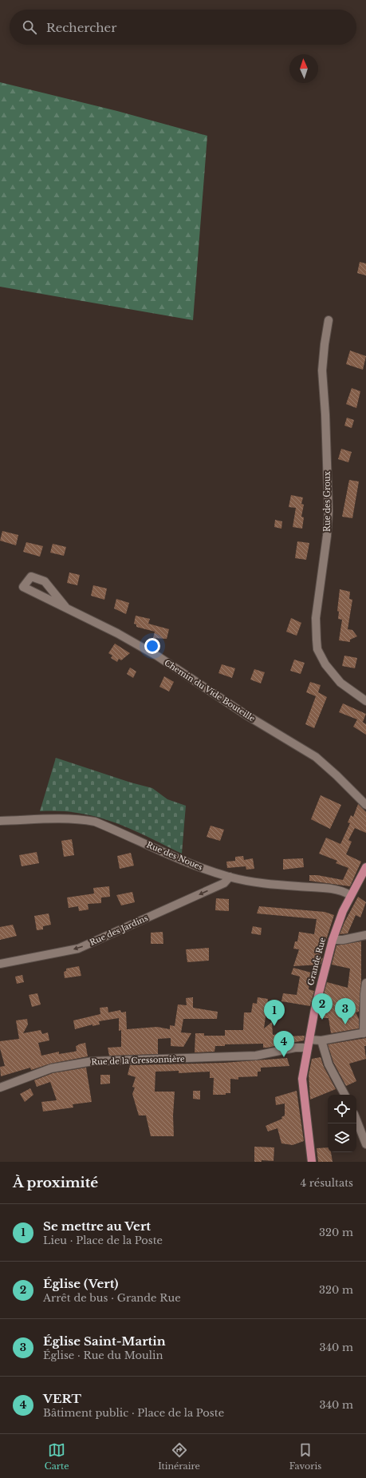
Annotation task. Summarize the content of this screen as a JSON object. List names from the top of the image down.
{
  "streets": {
    "main road": ["Grande Rue"],
    "street": [
      "Rue des Groux",
      "Chemin du Vide Bouteille",
      "Rue des Noues",
      "Rue des Jardins",
      "Rue de la Cressonnière"
    ]
  },
  "crossings": [
    ["Rue des Noues", "Rue des Jardins"],
    ["Rue des Noues", "Grande Rue"],
    ["Grande Rue", "Rue de la Cressonnière"]
  ],
  "one_way": ["Rue des Jardins"],
  "north": "top",
  "page": {
    "search": "Rechercher",
    "pins": [
      "2",
      "3",
      "1",
      "4"
    ],
    "heading": ["À proximité", "4 résultats"],
    "list": [
      {
        "mark": "1",
        "name": "Se mettre au Vert",
        "note": "Lieu · Place de la Poste",
        "value": "320 m"
      },
      {
        "mark": "2",
        "name": "Église (Vert)",
        "note": "Arrêt de bus · Grande Rue",
        "value": "320 m"
      },
      {
        "mark": "3",
        "name": "Église Saint-Martin",
        "note": "Église · Rue du Moulin",
        "value": "340 m"
      },
      {
        "mark": "4",
        "name": "VERT",
        "note": "Bâtiment public · Place de la Poste",
        "value": "340 m"
      }
    ],
    "nav": ["Carte", "Itinéraire", "Favoris"]
  }
}
